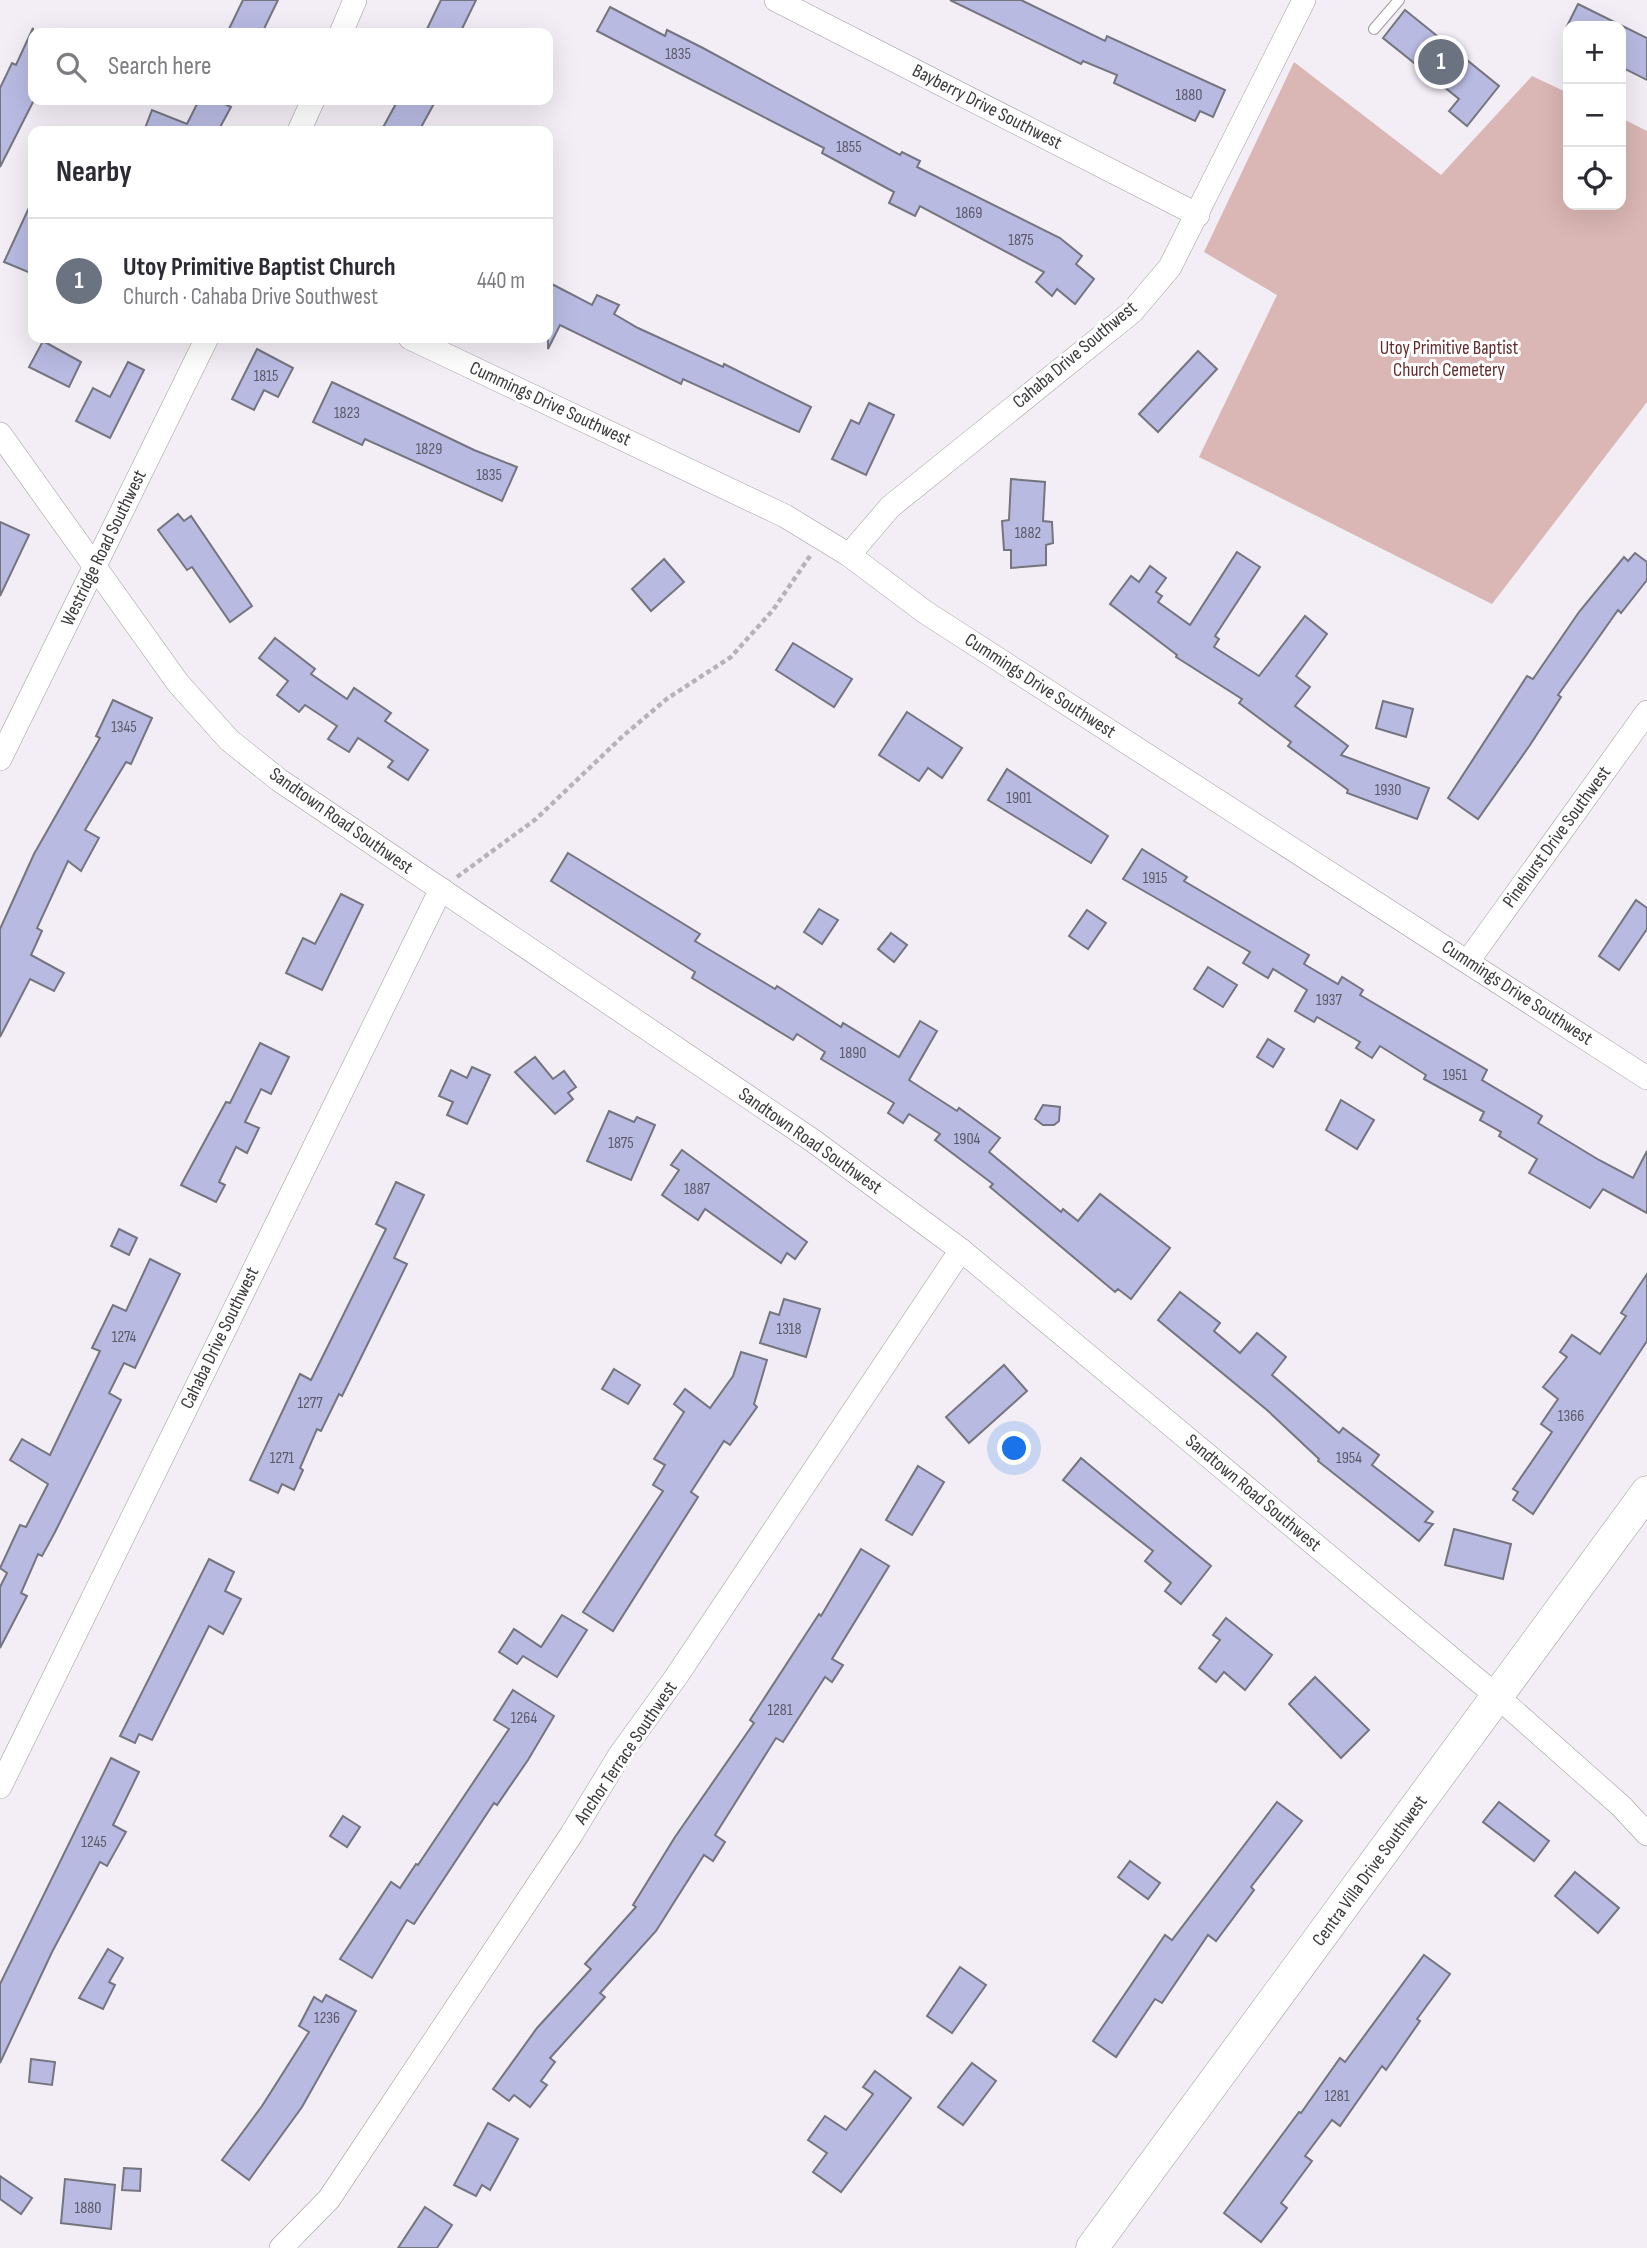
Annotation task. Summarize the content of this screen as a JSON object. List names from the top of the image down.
{
  "streets": {
    "street": [
      "Bayberry Drive Southwest",
      "Cahaba Drive Southwest",
      "Cummings Drive Southwest",
      "Westridge Road Southwest",
      "Sandtown Road Southwest",
      "Pinehurst Drive Southwest",
      "Anchor Terrace Southwest",
      "Centra Villa Drive Southwest"
    ]
  },
  "crossings": [
    ["Bayberry Drive Southwest", "Cahaba Drive Southwest"],
    ["Cahaba Drive Southwest", "Cummings Drive Southwest"],
    ["Cahaba Drive Southwest", "Sandtown Road Southwest"],
    ["Cummings Drive Southwest", "Pinehurst Drive Southwest"],
    ["Westridge Road Southwest", "Sandtown Road Southwest"],
    ["Sandtown Road Southwest", "Anchor Terrace Southwest"],
    ["Sandtown Road Southwest", "Centra Villa Drive Southwest"]
  ],
  "parks": ["Utoy Primitive Baptist Church Cemetery"],
  "house_numbers": [
    "1835",
    "1880",
    "1855",
    "1869",
    "1875",
    "1815",
    "1823",
    "1829",
    "1835",
    "1882",
    "1345",
    "1930",
    "1901",
    "1915",
    "1937",
    "1890",
    "1951",
    "1904",
    "1875",
    "1887",
    "1318",
    "1274",
    "1277",
    "1366",
    "1271",
    "1954",
    "1281",
    "1264",
    "1245",
    "1236",
    "1281",
    "1880"
  ],
  "page": {
    "map_buttons": ["+", "−"],
    "search": "Search here",
    "pins": "1",
    "heading": "Nearby",
    "list": [
      {
        "mark": "1",
        "name": "Utoy Primitive Baptist Church",
        "note": "Church · Cahaba Drive Southwest",
        "value": "440 m"
      }
    ]
  }
}
